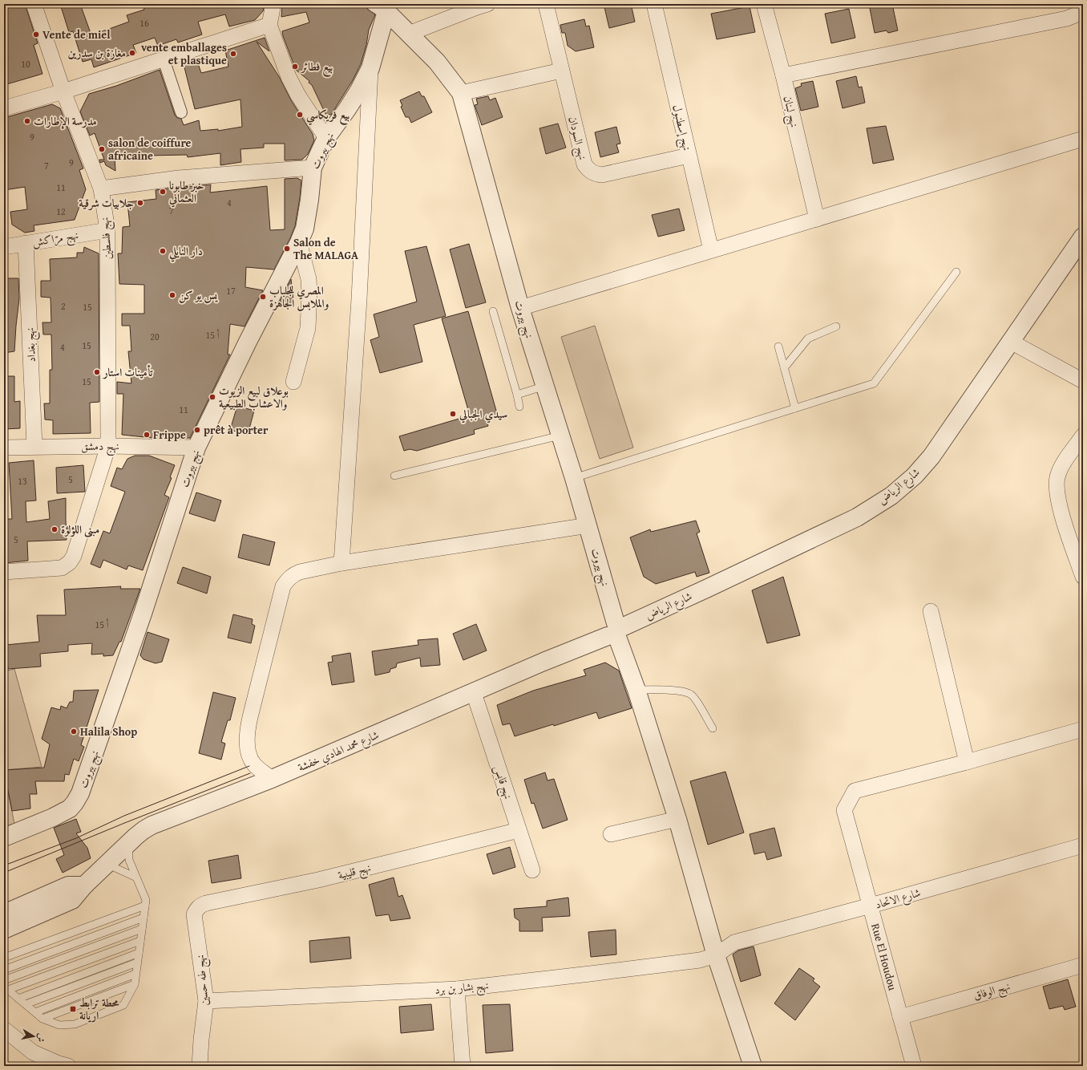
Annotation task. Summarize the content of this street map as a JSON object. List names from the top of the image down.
{
  "streets": {
    "street": [
      "نهج لبنان",
      "نهج إسطنبول",
      "نهج السودان",
      "نهج بيروت",
      "نهج مرّاكش",
      "نهج فلسطين",
      "نهج بغداد",
      "نهج دمشق",
      "شارع الرياض",
      "شارع محمد الهادي خفشة",
      "نهج قابس",
      "نهج قليبية",
      "شارع الاتحاد",
      "Rue El Houdou",
      "نهج طه حسين",
      "نهج بشار بن برد",
      "نهج الوفاق"
    ]
  },
  "crossings": [
    ["نهج إسطنبول", "نهج السودان"],
    ["نهج بيروت", "نهج دمشق"],
    ["نهج بيروت", "شارع الرياض"],
    ["نهج بيروت", "شارع محمد الهادي خفشة"],
    ["نهج بيروت", "شارع الاتحاد"],
    ["نهج بيروت", "نهج بشار بن برد"],
    ["نهج مرّاكش", "نهج فلسطين"],
    ["نهج مرّاكش", "نهج بغداد"],
    ["نهج فلسطين", "نهج دمشق"],
    ["نهج بغداد", "نهج دمشق"],
    ["شارع الرياض", "شارع محمد الهادي خفشة"],
    ["شارع محمد الهادي خفشة", "نهج قابس"],
    ["نهج قابس", "نهج قليبية"],
    ["نهج قليبية", "نهج طه حسين"],
    ["شارع الاتحاد", "Rue El Houdou"],
    ["شارع الاتحاد", "نهج بشار بن برد"],
    ["Rue El Houdou", "نهج الوفاق"],
    ["نهج طه حسين", "نهج بشار بن برد"]
  ],
  "places": {
    "other": [
      "Vente de miel",
      "مغازة بن سدرين",
      "vente emballages et plastique",
      "بيع فطائر",
      "بيع فريكاسي",
      "مدرسة الإطارات",
      "salon de coiffure africaine",
      "خبز طابونا العثماني",
      "جلابيات شرقية",
      "Salon de The MALAGA",
      "دار النايلي",
      "يس يو كن",
      "المصري للجلباب والملابس الجاهزة",
      "تأمينات استار",
      "بوعلاق لبيع الزيوت والاعشاب الطبيعية",
      "سيدي الجبالي",
      "prêt à porter",
      "Frippe",
      "مبنى اللؤلؤة",
      "Halila Shop"
    ],
    "transit": ["محطة ترابط اريانة"]
  },
  "house_numbers": [
    "16",
    "10",
    "9",
    "9",
    "7",
    "11",
    "4",
    "7",
    "12",
    "17",
    "2",
    "15",
    "15 أ",
    "20",
    "15",
    "4",
    "15",
    "11",
    "5",
    "13",
    "5",
    "15 أ"
  ],
  "north": "right"
}
